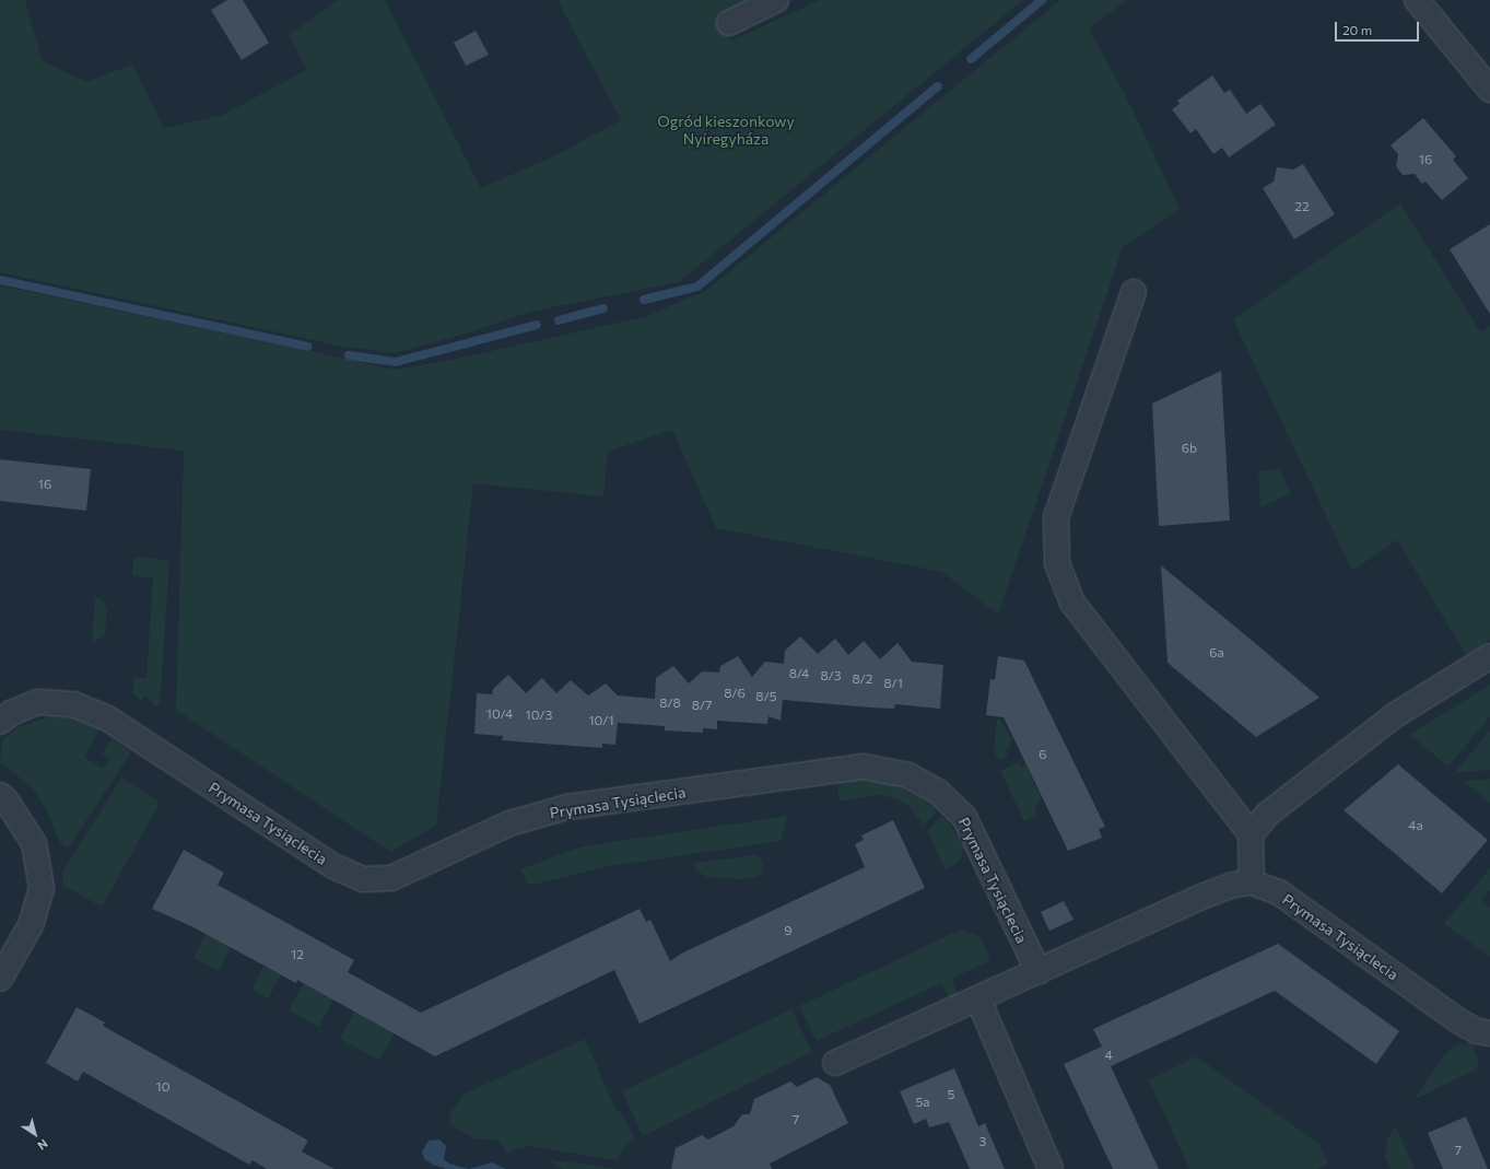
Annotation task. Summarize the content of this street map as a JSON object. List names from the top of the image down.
{
  "streets": {
    "street": ["Prymasa Tysiąclecia"]
  },
  "parks": ["Ogród kieszonkowy Nyíregyháza"],
  "house_numbers": [
    "16",
    "22",
    "6b",
    "16",
    "6a",
    "8/4",
    "8/3",
    "8/2",
    "8/1",
    "8/6",
    "8/5",
    "8/8",
    "8/7",
    "10/4",
    "10/3",
    "10/1",
    "6",
    "4a",
    "9",
    "12",
    "4",
    "10",
    "5",
    "5a",
    "7",
    "3",
    "7"
  ],
  "scale_bar": "20 m",
  "north": "bottom right"
}
